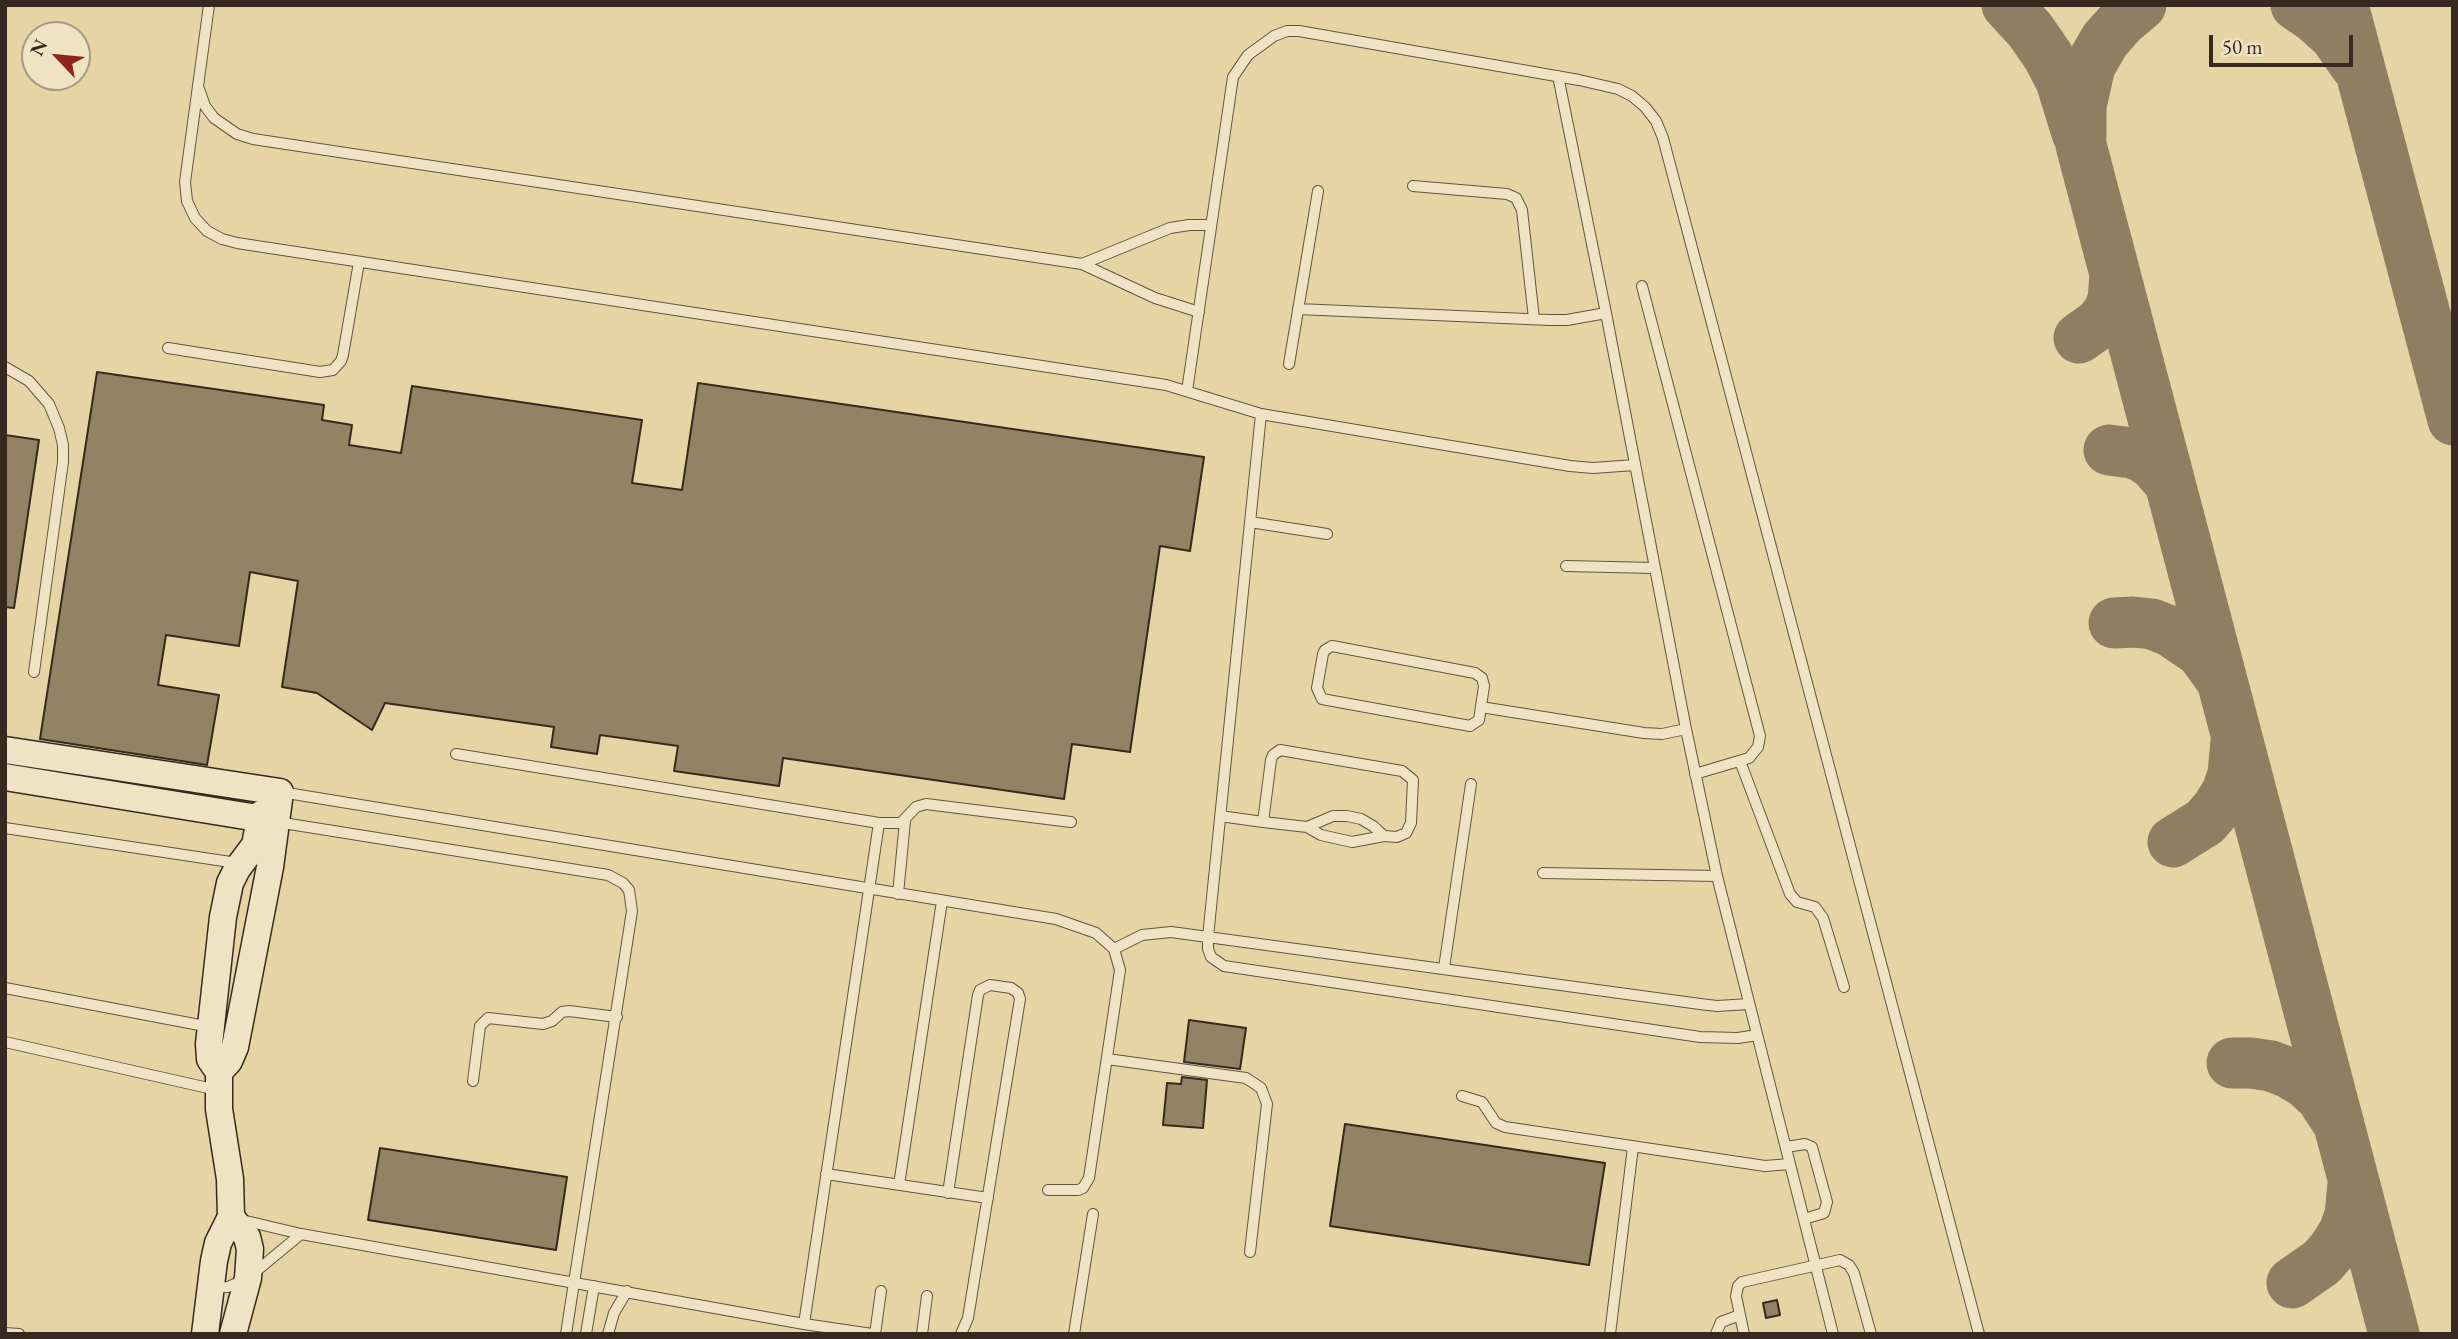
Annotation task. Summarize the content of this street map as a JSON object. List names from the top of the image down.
{
  "scale_bar": "50 m",
  "north": "top left"
}
